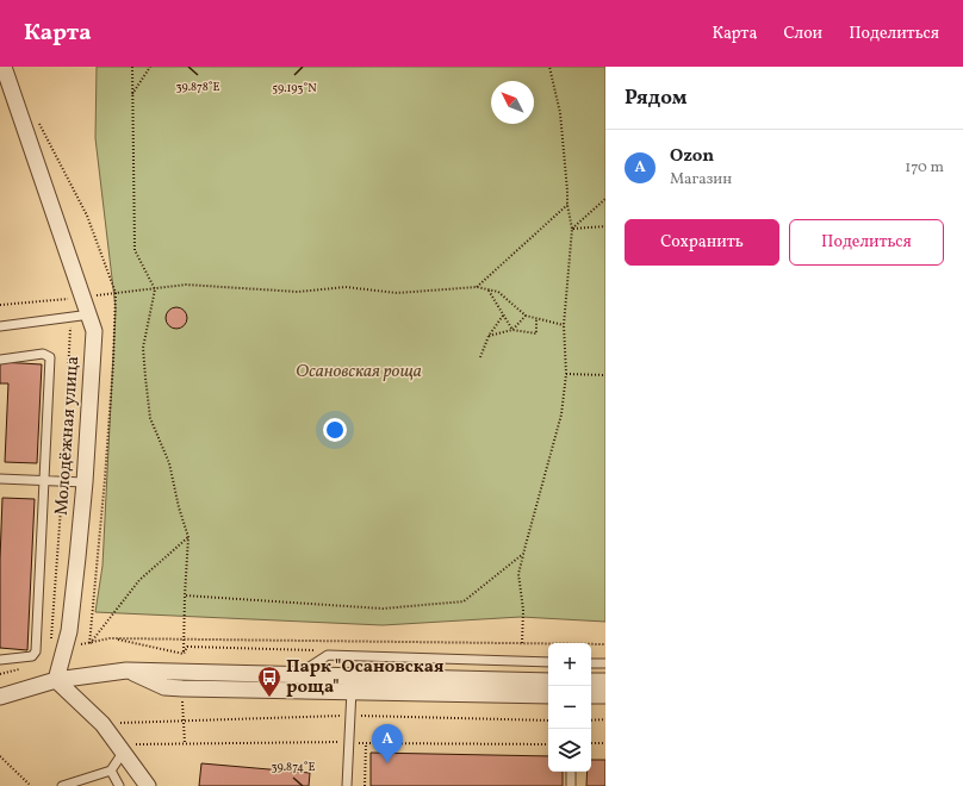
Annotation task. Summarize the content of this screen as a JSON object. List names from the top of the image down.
{
  "streets": {
    "street": ["Молодёжная улица"]
  },
  "parks": ["Осановская роща"],
  "places": {
    "bus stop": ["Парк \"Осановская роща\""]
  },
  "north": "top left",
  "page": {
    "header": "Карта",
    "nav": ["Карта", "Слои", "Поделиться"],
    "heading": "Рядом",
    "list": [
      {
        "mark": "A",
        "name": "Ozon",
        "note": "Магазин",
        "value": "170 m"
      }
    ],
    "buttons": ["Сохранить", "Поделиться"],
    "map_buttons": ["+", "−"],
    "pins": "A"
  },
  "coordinates": ["39.878°E", "59.193°N", "39.874°E"]
}
